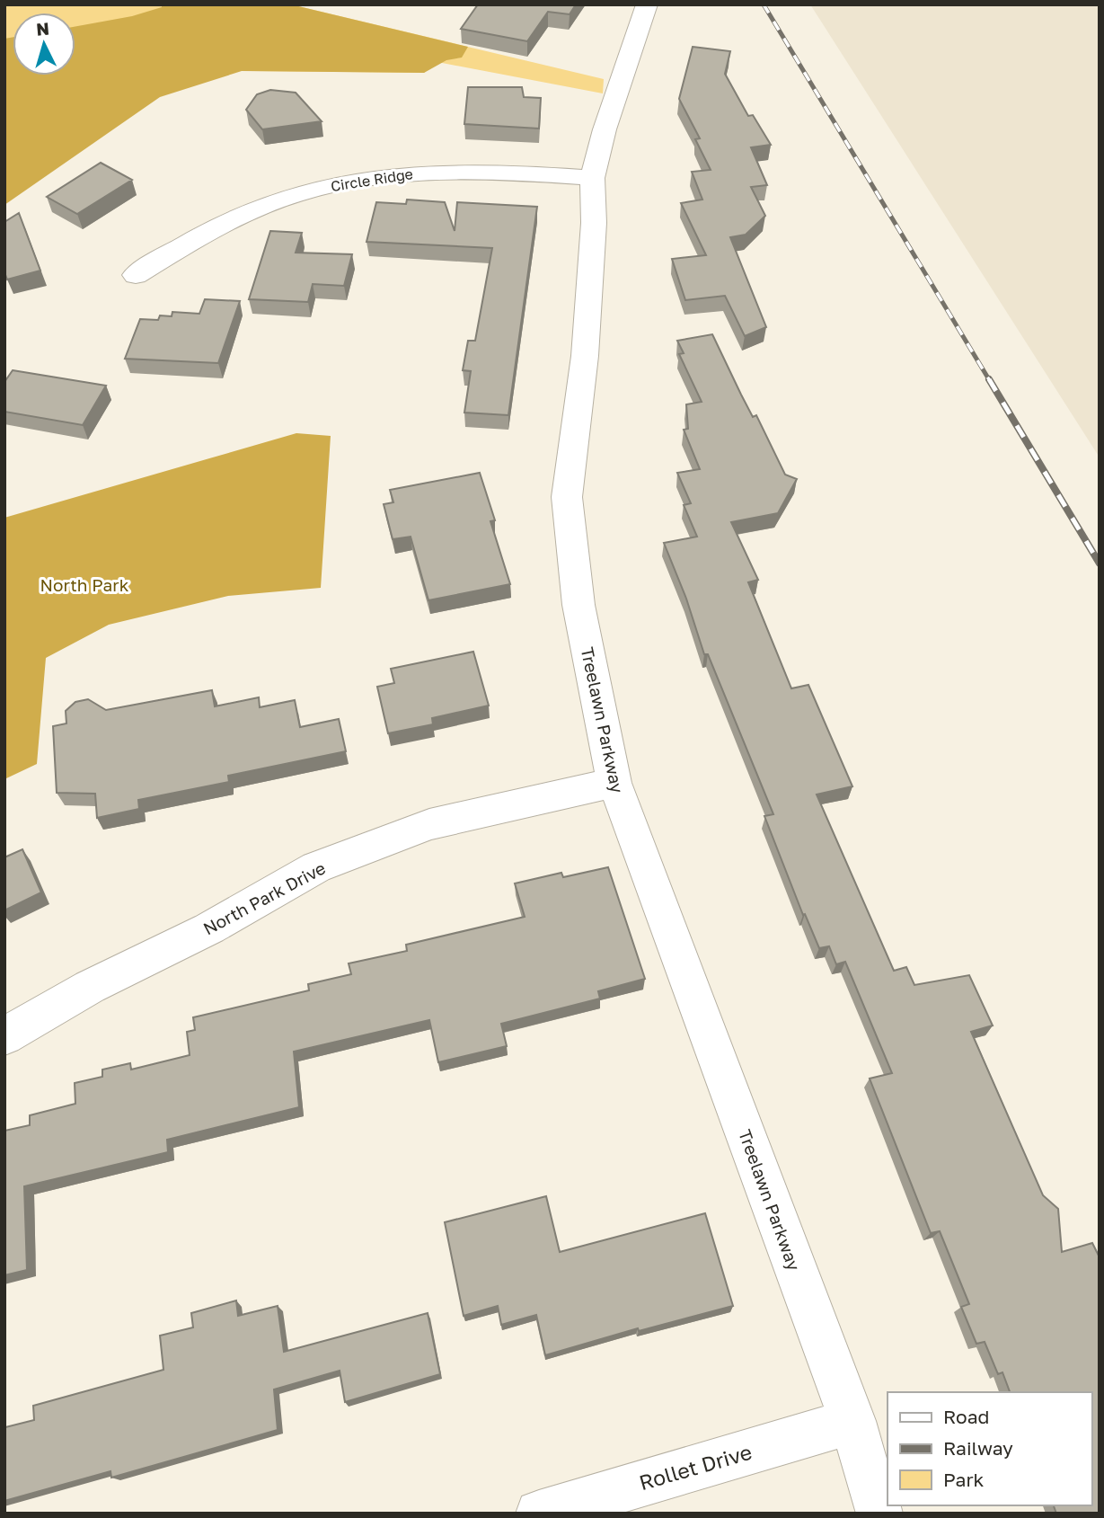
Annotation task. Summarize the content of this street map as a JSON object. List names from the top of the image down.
{
  "streets": {
    "street": [
      "Circle Ridge",
      "Treelawn Parkway",
      "North Park Drive",
      "Rollet Drive"
    ]
  },
  "crossings": [
    ["Circle Ridge", "Treelawn Parkway"],
    ["Treelawn Parkway", "North Park Drive"],
    ["Treelawn Parkway", "Rollet Drive"]
  ],
  "parks": ["North Park"],
  "legend": ["Road", "Railway", "Park"],
  "north": "top"
}
